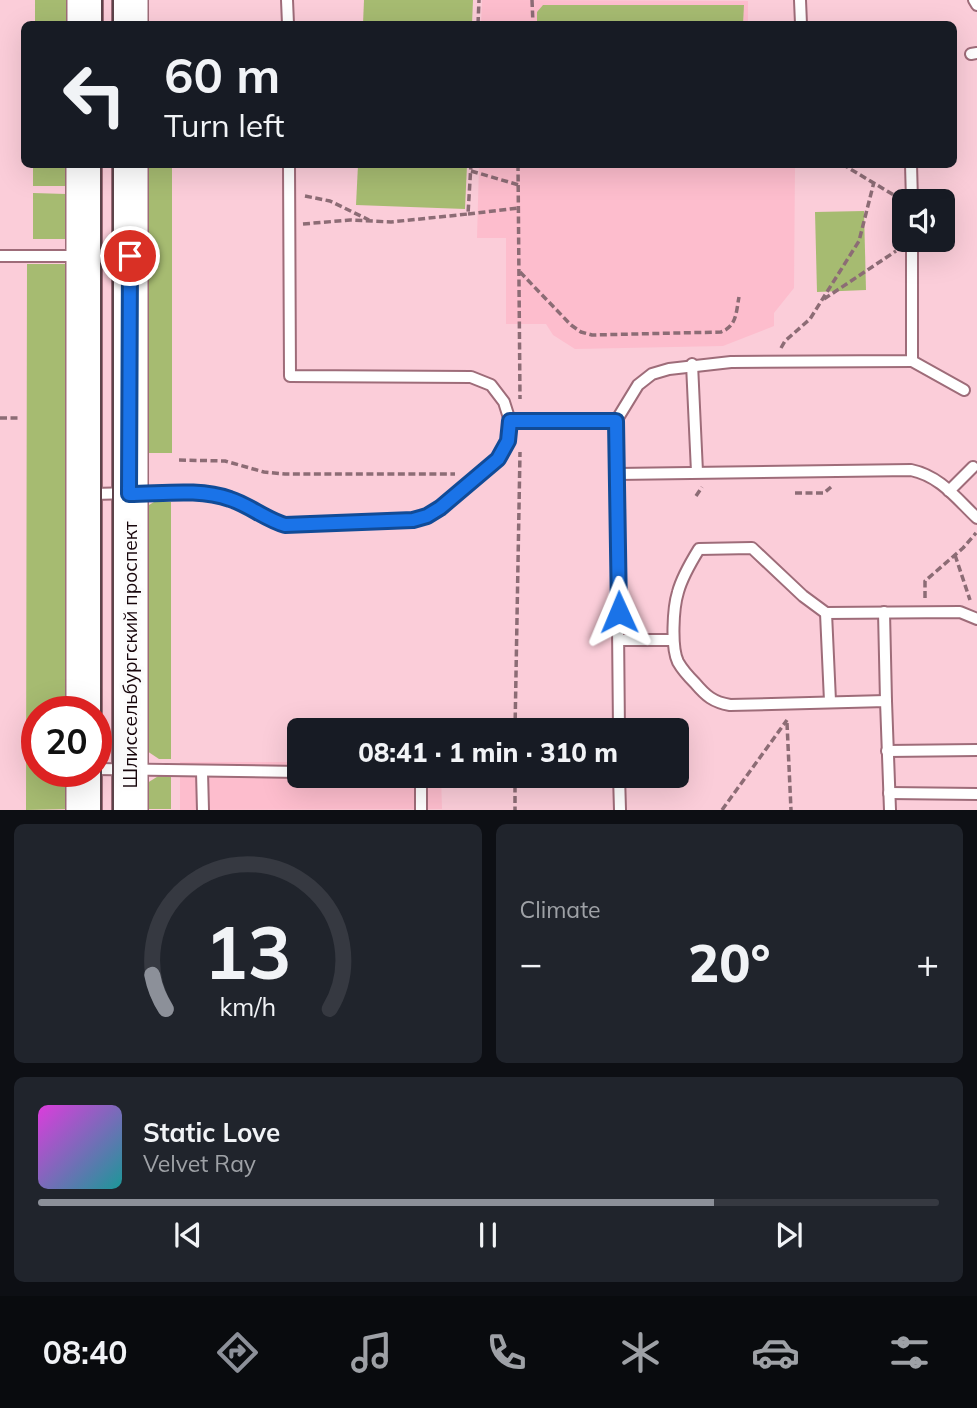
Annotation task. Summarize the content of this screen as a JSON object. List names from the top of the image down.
{
  "streets": {
    "main road": ["Шлиссельбургский проспект"]
  },
  "page": {
    "turn": ["60 m", "Turn left"],
    "limit": "20",
    "trip": "08:41 · 1 min · 310 m",
    "tile": "Climate",
    "heat": ["−", "20°", "+"],
    "song": ["Static Love", "Velvet Ray"],
    "tabs": "08:40",
    "gauge": ["13", "km/h"]
  }
}
